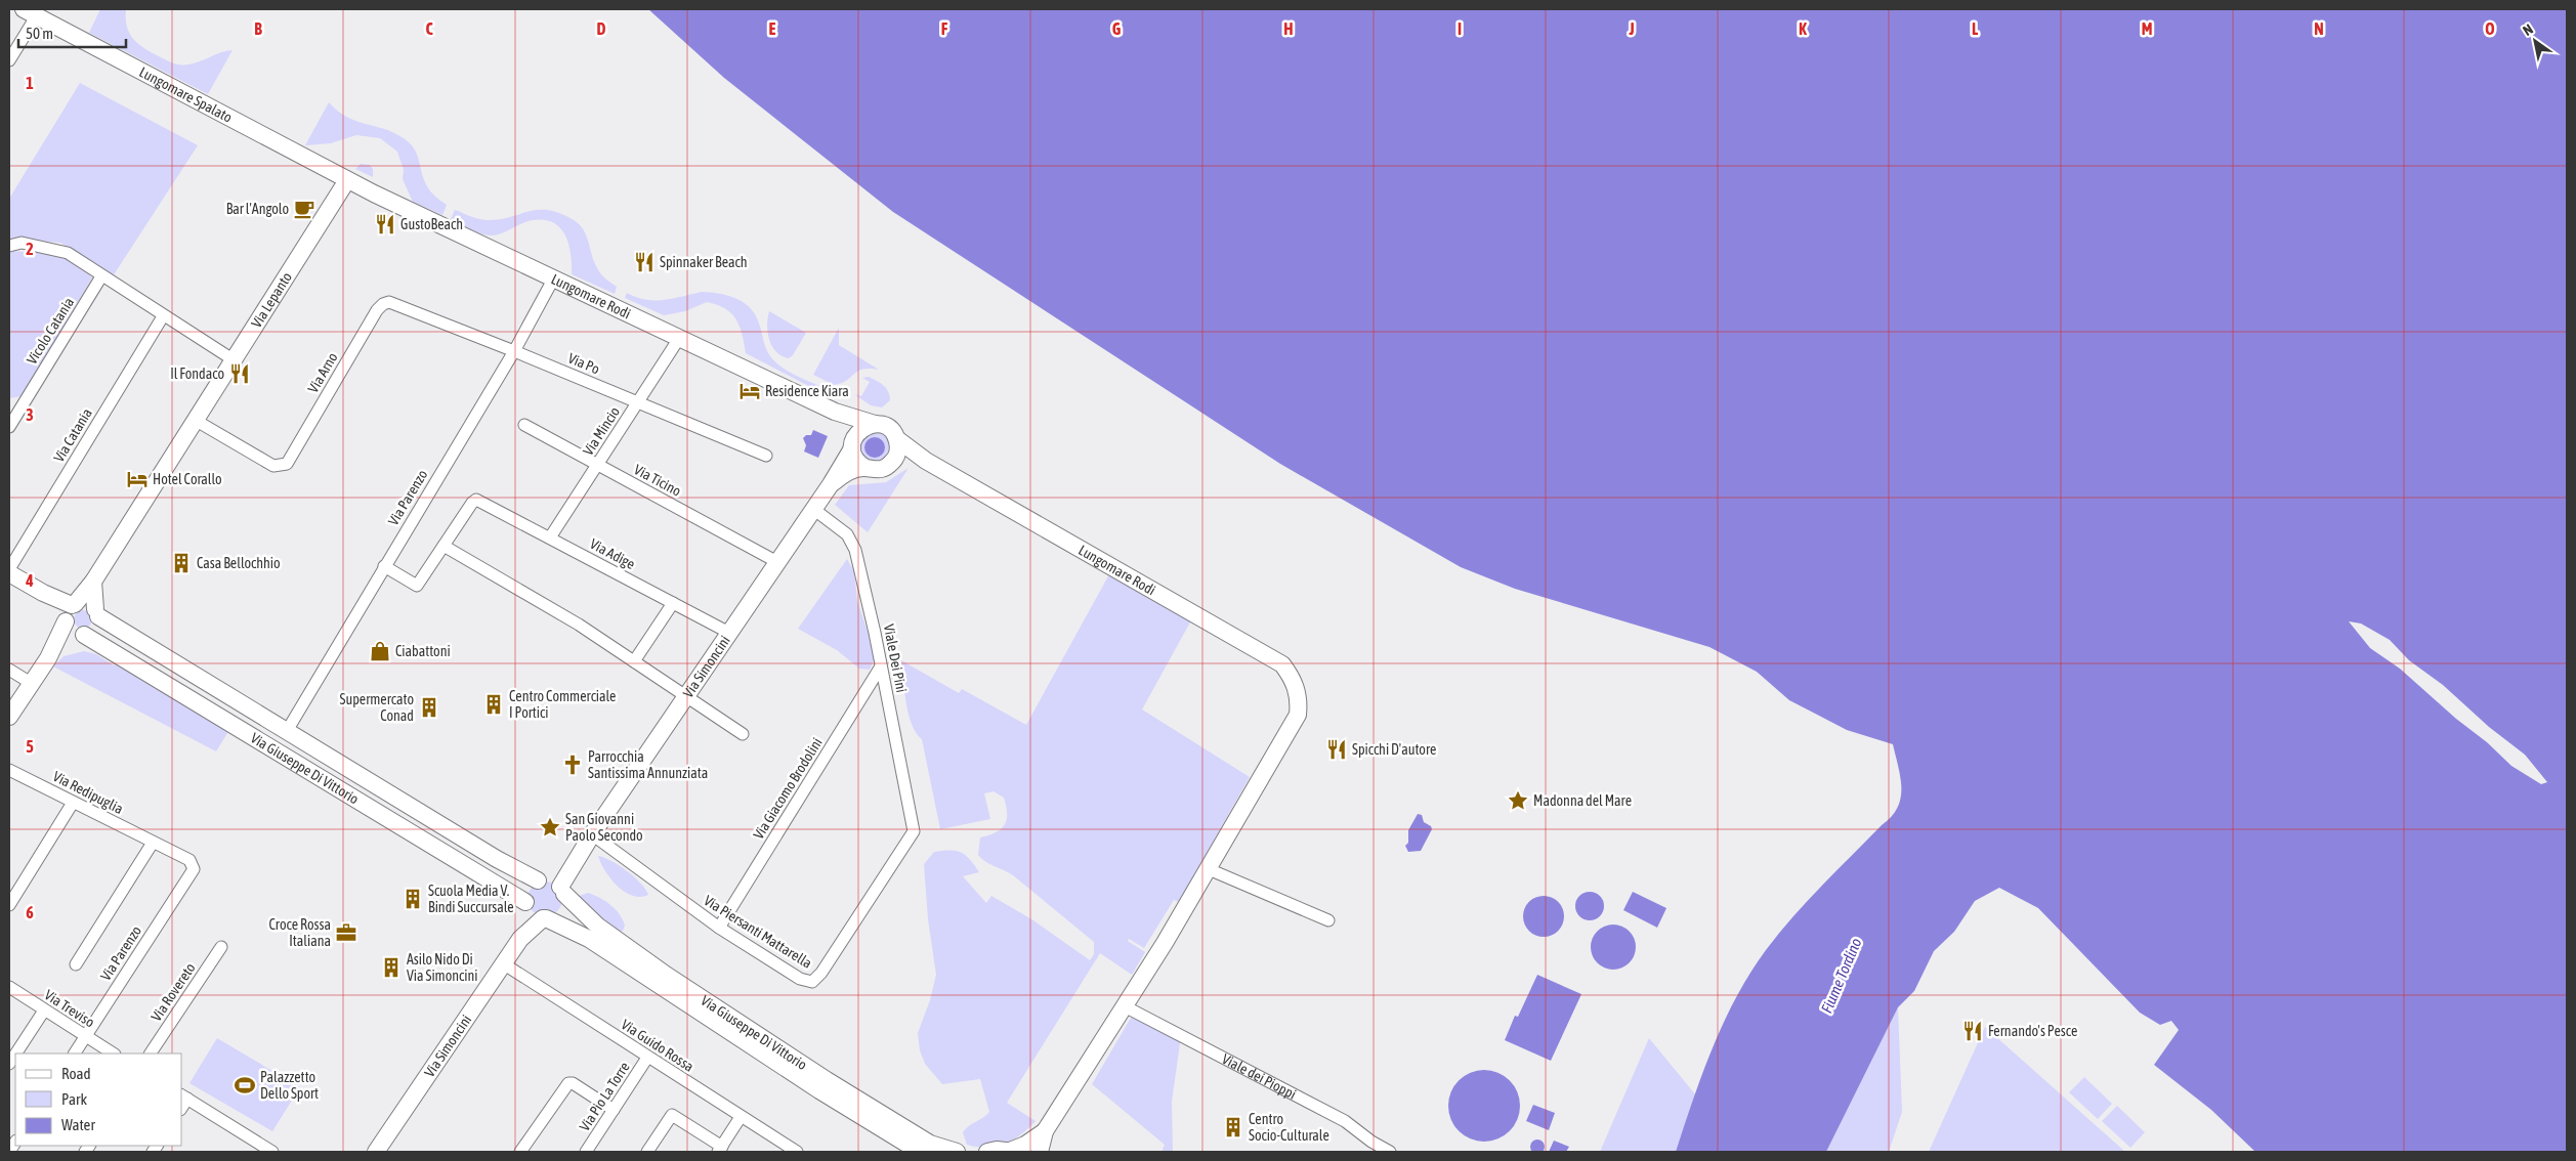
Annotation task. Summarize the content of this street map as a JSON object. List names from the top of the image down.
{
  "streets": {
    "street": [
      "Lungomare Spalato",
      "Lungomare Rodi",
      "Via Lepanto",
      "Vicolo Catania",
      "Via Po",
      "Via Arno",
      "Via Mincio",
      "Via Catania",
      "Via Ticino",
      "Via Parenzo",
      "Via Adige",
      "Viale Dei Pini",
      "Via Simoncini",
      "Via Giuseppe Di Vittorio",
      "Via Giacomo Brodolini",
      "Via Redipuglia",
      "Via Piersanti Mattarella",
      "Via Rovereto",
      "Via Treviso",
      "Via Guido Rossa",
      "Viale dei Pioppi",
      "Via Pio La Torre"
    ]
  },
  "crossings": [
    ["Lungomare Spalato", "Lungomare Rodi"],
    ["Lungomare Spalato", "Via Lepanto"],
    ["Lungomare Rodi", "Via Lepanto"],
    ["Lungomare Rodi", "Via Mincio"],
    ["Lungomare Rodi", "Via Parenzo"],
    ["Lungomare Rodi", "Via Simoncini"],
    ["Via Lepanto", "Via Arno"],
    ["Via Lepanto", "Via Giuseppe Di Vittorio"],
    ["Via Po", "Via Arno"],
    ["Via Po", "Via Mincio"],
    ["Via Po", "Via Parenzo"],
    ["Via Mincio", "Via Ticino"],
    ["Via Mincio", "Via Adige"],
    ["Via Ticino", "Via Simoncini"],
    ["Via Parenzo", "Via Giuseppe Di Vittorio"],
    ["Via Parenzo", "Via Redipuglia"],
    ["Via Parenzo", "Via Treviso"],
    ["Via Adige", "Via Simoncini"],
    ["Viale Dei Pini", "Via Simoncini"],
    ["Viale Dei Pini", "Via Giacomo Brodolini"],
    ["Viale Dei Pini", "Via Piersanti Mattarella"],
    ["Via Simoncini", "Via Giuseppe Di Vittorio"],
    ["Via Simoncini", "Via Piersanti Mattarella"],
    ["Via Simoncini", "Via Guido Rossa"],
    ["Via Giacomo Brodolini", "Via Piersanti Mattarella"],
    ["Via Guido Rossa", "Via Pio La Torre"]
  ],
  "water": ["Fiume Tordino"],
  "places": {
    "cafe": ["Bar l'Angolo"],
    "restaurant": [
      "GustoBeach",
      "Spinnaker Beach",
      "Il Fondaco",
      "Spicchi D'autore",
      "Fernando's Pesce"
    ],
    "hotel": ["Residence Kiara", "Hotel Corallo"],
    "building": [
      "Casa Bellochhio",
      "Centro Commerciale I Portici",
      "Supermercato Conad",
      "Scuola Media V. Bindi Succursale",
      "Asilo Nido Di Via Simoncini",
      "Centro Socio-Culturale"
    ],
    "shop": ["Ciabattoni"],
    "church": ["Parrocchia Santissima Annunziata"],
    "place": ["Madonna del Mare", "San Giovanni Paolo Secondo"],
    "office": ["Croce Rossa Italiana"],
    "sports": ["Palazzetto Dello Sport"]
  },
  "legend": ["Road", "Park", "Water"],
  "scale_bar": "50 m",
  "north": "top left",
  "grid": {
    "columns": [
      "B",
      "C",
      "D",
      "E",
      "F",
      "G",
      "H",
      "I",
      "J",
      "K",
      "L",
      "M",
      "N",
      "O"
    ],
    "rows": [
      "1",
      "2",
      "3",
      "4",
      "5",
      "6"
    ]
  }
}
